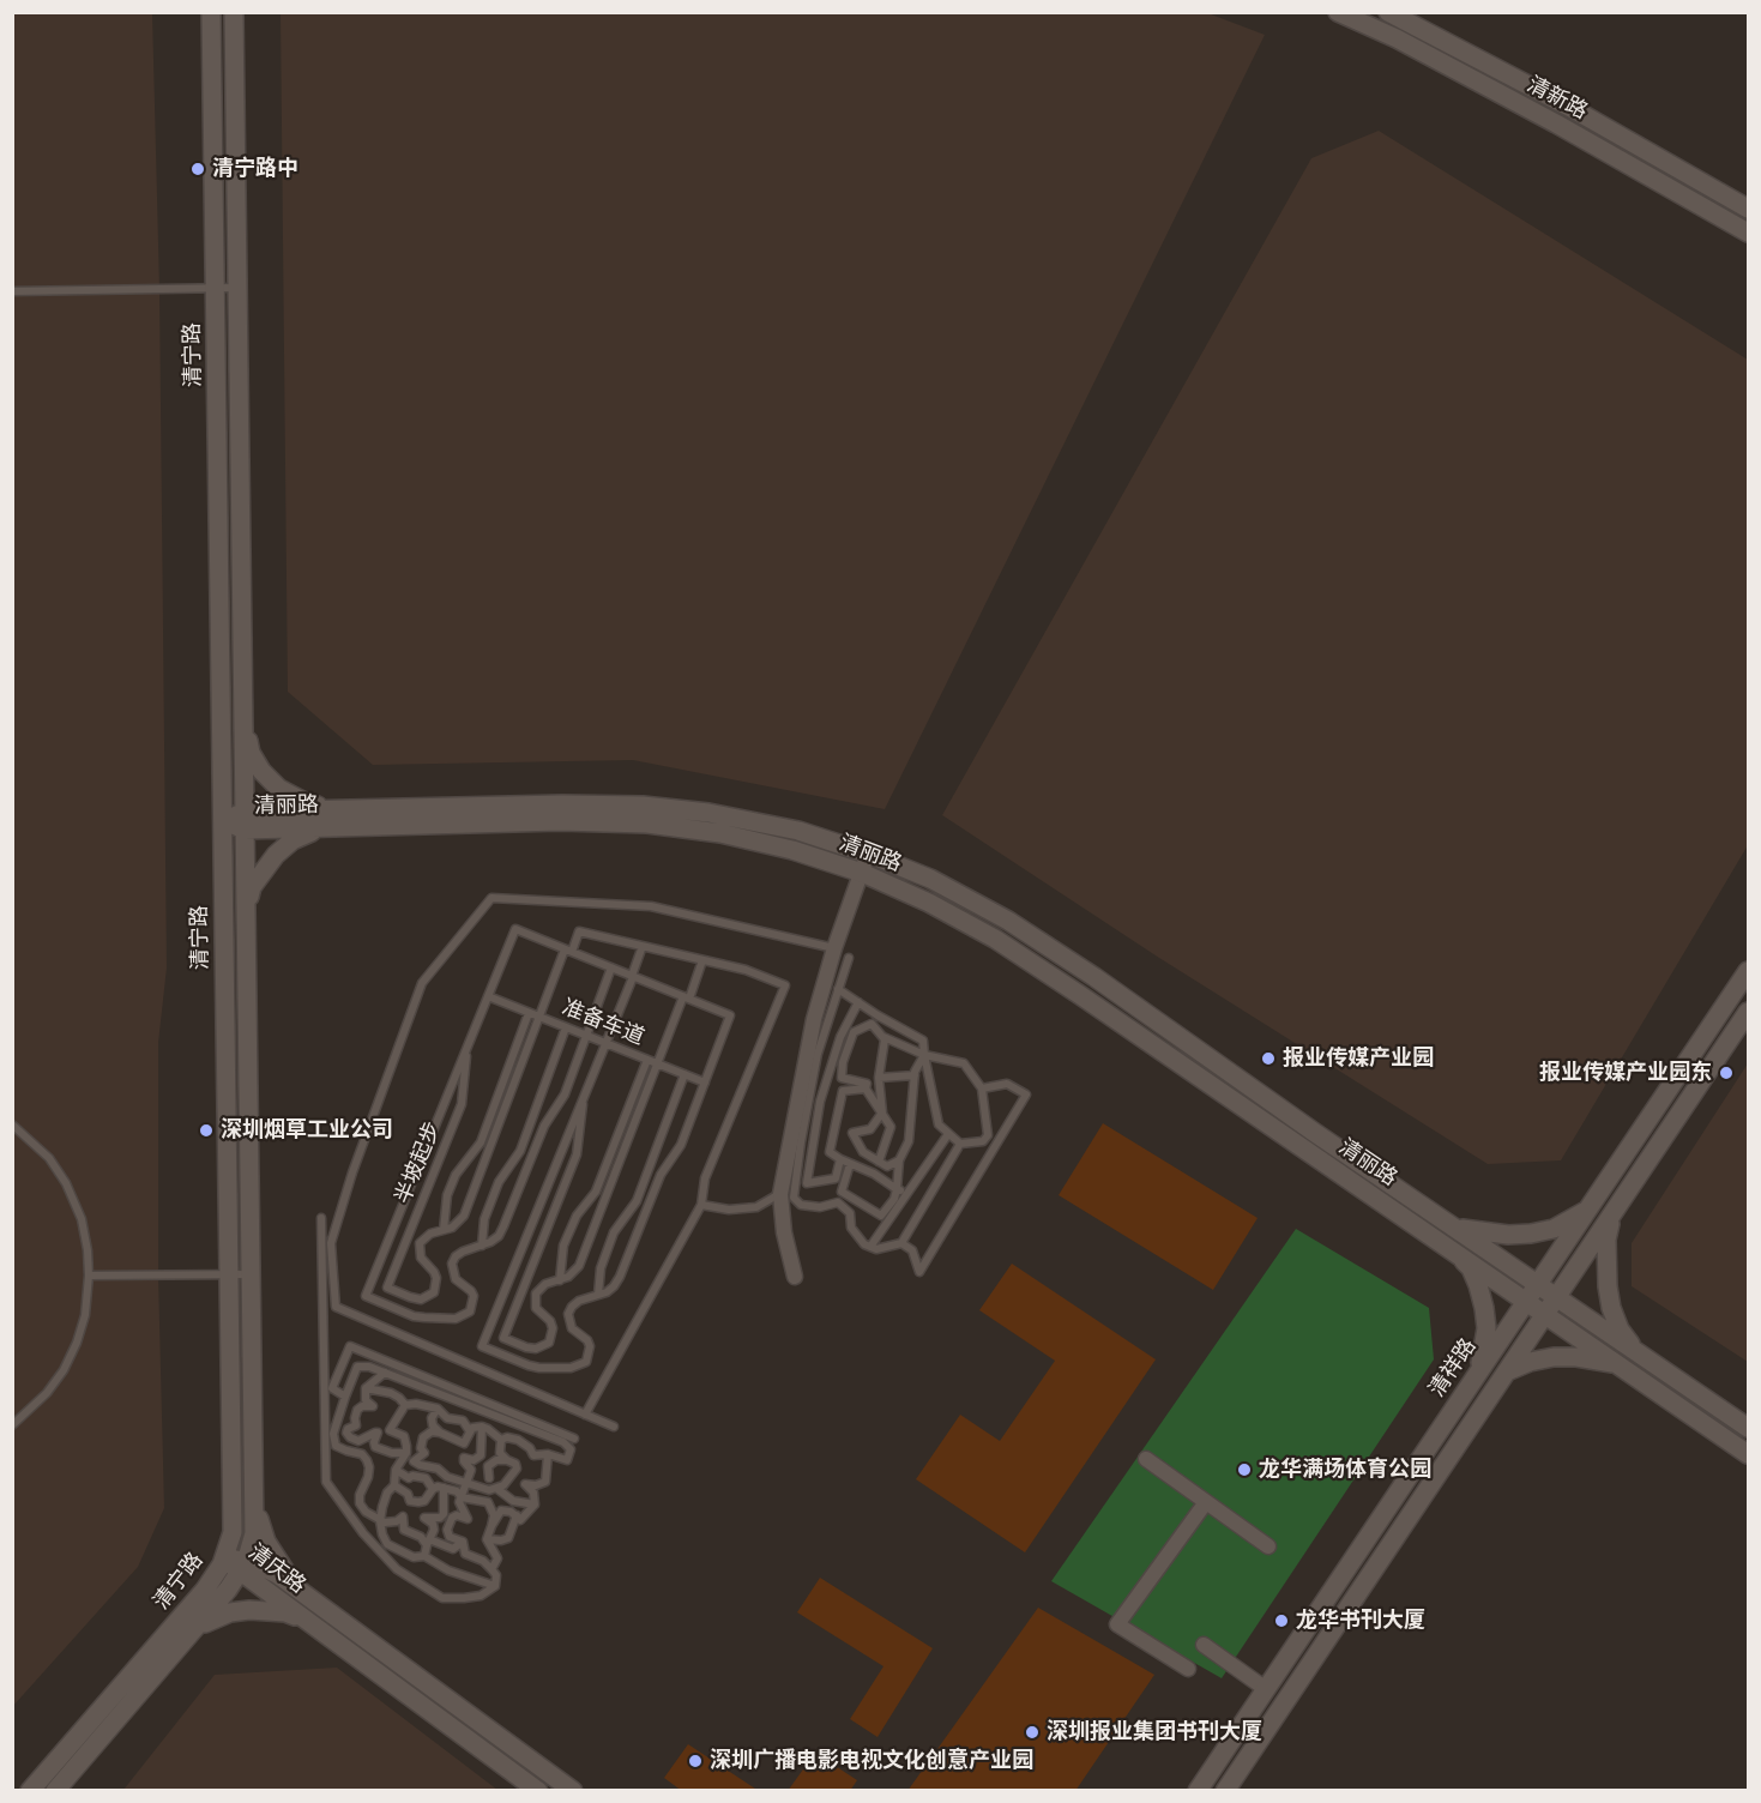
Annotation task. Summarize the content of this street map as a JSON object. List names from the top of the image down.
{
  "streets": {
    "street": [
      "清新路",
      "清宁路",
      "清丽路",
      "清祥路",
      "清庆路"
    ],
    "lane": ["准备车道", "半坡起步"]
  },
  "crossings": [
    ["清宁路", "清丽路"],
    ["清宁路", "清庆路"],
    ["清丽路", "清祥路"],
    ["准备车道", "半坡起步"]
  ],
  "places": [
    "清宁路中",
    "报业传媒产业园",
    "报业传媒产业园东",
    "深圳烟草工业公司",
    "龙华满场体育公园",
    "龙华书刊大厦",
    "深圳报业集团书刊大厦",
    "深圳广播电影电视文化创意产业园"
  ]
}
